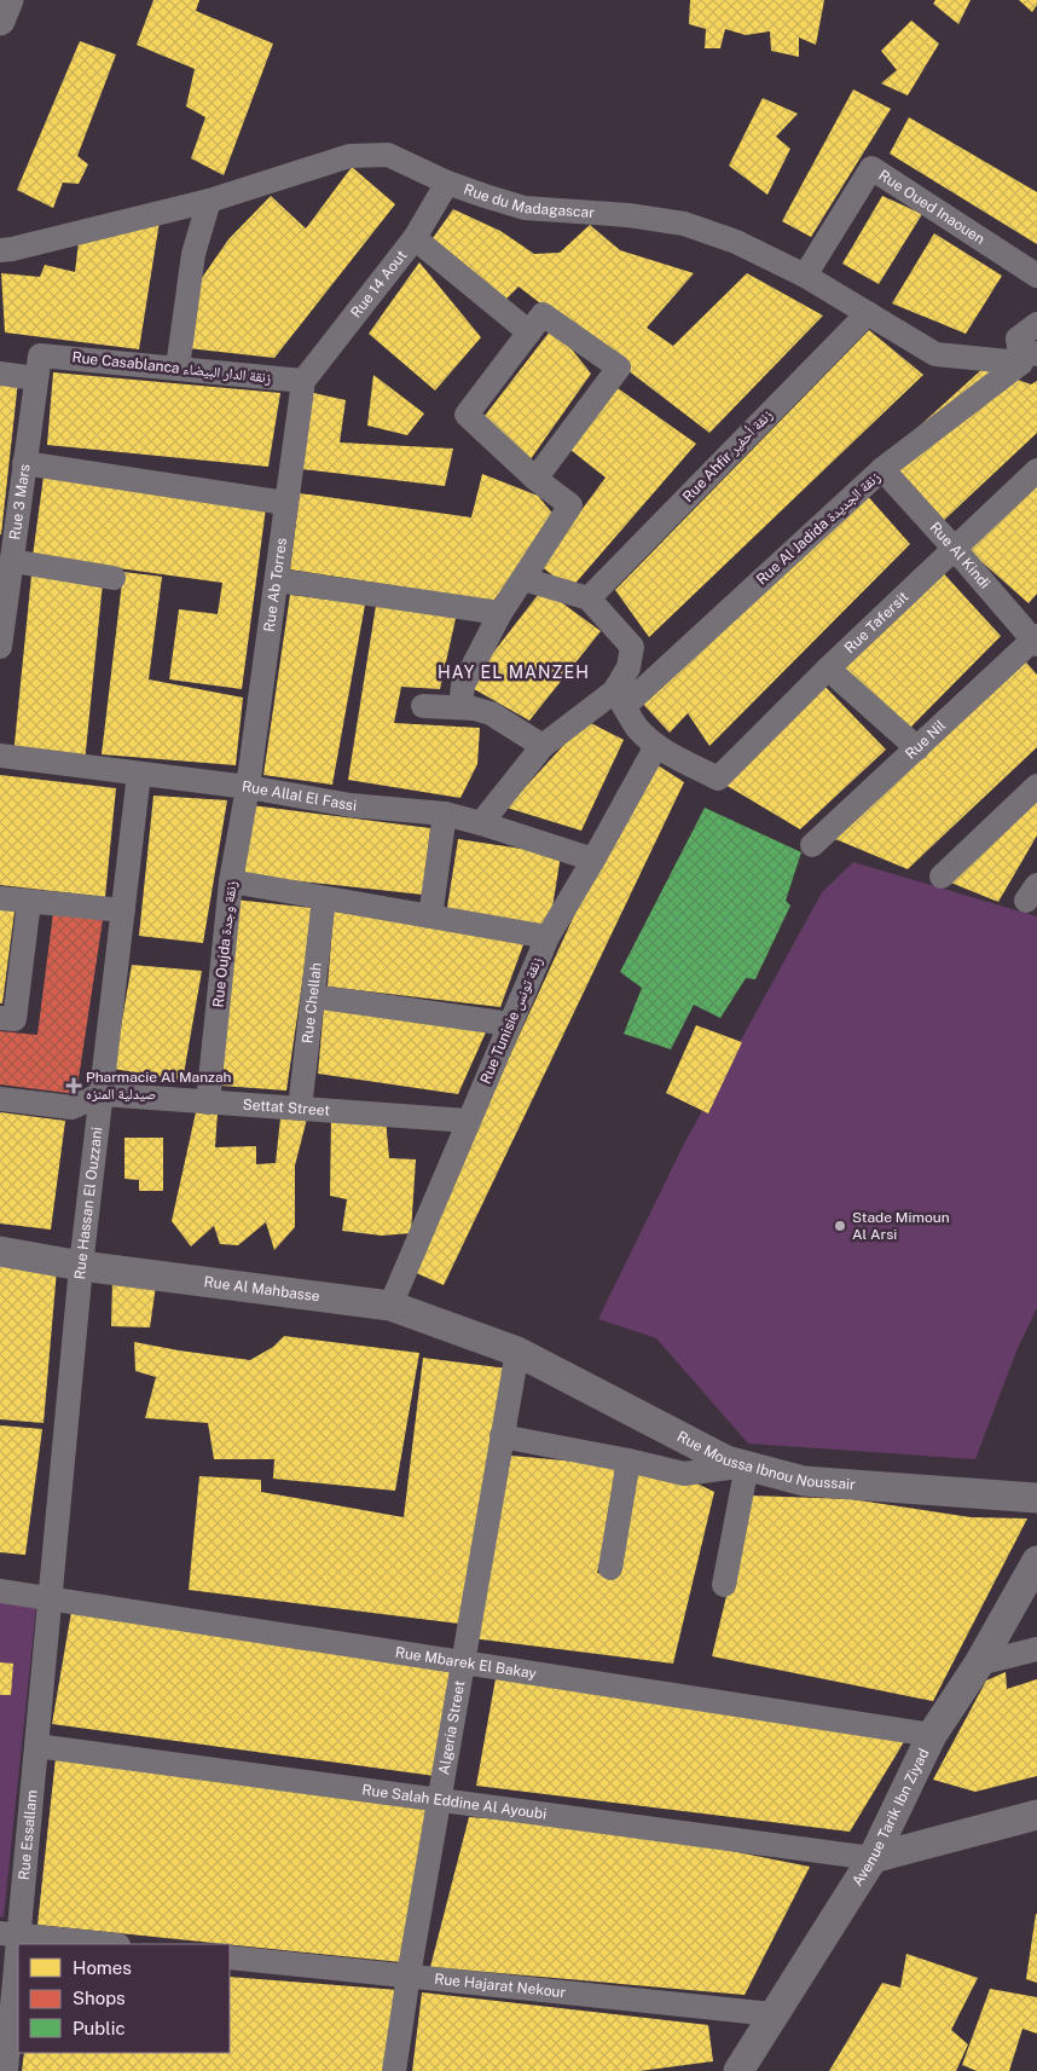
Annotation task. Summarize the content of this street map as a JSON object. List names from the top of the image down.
{
  "streets": {
    "street": [
      "Rue du Madagascar",
      "Rue Oued Inaouen",
      "Rue 14 Aout",
      "Rue Casablanca زنقة الدار البيضاء",
      "Rue Ahfir زنقة أحفير",
      "Rue 3 Mars",
      "Rue Al Jadida زنقة الجديدة",
      "Rue Al Kindi",
      "Rue Ab Torres",
      "Rue Tafersit",
      "Rue Nil",
      "Rue Allal El Fassi",
      "Rue Oujda زنقة وجدة",
      "Rue Chellah",
      "Rue Tunisie زنقة تونس",
      "Settat Street",
      "Rue Hassan El Ouzzani",
      "Rue Al Mahbasse",
      "Rue Moussa Ibnou Noussair",
      "Rue Mbarek El Bakay",
      "Algeria Street",
      "Rue Salah Eddine Al Ayoubi",
      "Avenue Tarik Ibn Ziyad",
      "Rue Essallam",
      "Rue Hajarat Nekour"
    ]
  },
  "crossings": [
    ["Rue du Madagascar", "Rue Oued Inaouen"],
    ["Rue du Madagascar", "Rue 14 Aout"],
    ["Rue du Madagascar", "Rue Ahfir زنقة أحفير"],
    ["Rue du Madagascar", "Rue Al Jadida زنقة الجديدة"],
    ["Rue 14 Aout", "Rue Casablanca زنقة الدار البيضاء"],
    ["Rue 14 Aout", "Rue Ab Torres"],
    ["Rue Casablanca زنقة الدار البيضاء", "Rue 3 Mars"],
    ["Rue Casablanca زنقة الدار البيضاء", "Rue Ab Torres"],
    ["Rue Ahfir زنقة أحفير", "Rue Al Jadida زنقة الجديدة"],
    ["Rue Al Jadida زنقة الجديدة", "Rue Al Kindi"],
    ["Rue Al Kindi", "Rue Tafersit"],
    ["Rue Al Kindi", "Rue Nil"],
    ["Rue Ab Torres", "Rue Allal El Fassi"],
    ["Rue Ab Torres", "Rue Oujda زنقة وجدة"],
    ["Rue Tafersit", "Rue Tunisie زنقة تونس"],
    ["Rue Allal El Fassi", "Rue Oujda زنقة وجدة"],
    ["Rue Allal El Fassi", "Rue Tunisie زنقة تونس"],
    ["Rue Allal El Fassi", "Rue Hassan El Ouzzani"],
    ["Rue Oujda زنقة وجدة", "Settat Street"],
    ["Rue Chellah", "Settat Street"],
    ["Rue Tunisie زنقة تونس", "Settat Street"],
    ["Rue Tunisie زنقة تونس", "Rue Al Mahbasse"],
    ["Settat Street", "Rue Hassan El Ouzzani"],
    ["Rue Hassan El Ouzzani", "Rue Al Mahbasse"],
    ["Rue Hassan El Ouzzani", "Rue Mbarek El Bakay"],
    ["Rue Hassan El Ouzzani", "Rue Essallam"],
    ["Rue Al Mahbasse", "Rue Moussa Ibnou Noussair"],
    ["Rue Al Mahbasse", "Algeria Street"],
    ["Rue Moussa Ibnou Noussair", "Algeria Street"],
    ["Rue Mbarek El Bakay", "Algeria Street"],
    ["Rue Mbarek El Bakay", "Avenue Tarik Ibn Ziyad"],
    ["Rue Mbarek El Bakay", "Rue Essallam"],
    ["Algeria Street", "Rue Salah Eddine Al Ayoubi"],
    ["Algeria Street", "Rue Hajarat Nekour"],
    ["Rue Salah Eddine Al Ayoubi", "Avenue Tarik Ibn Ziyad"],
    ["Rue Salah Eddine Al Ayoubi", "Rue Essallam"],
    ["Avenue Tarik Ibn Ziyad", "Rue Hajarat Nekour"]
  ],
  "districts": ["HAY EL MANZEH"],
  "places": {
    "health": ["Pharmacie Al Manzah صيدلية المنزه"],
    "other": ["Stade Mimoun Al Arsi"]
  },
  "legend": ["Homes", "Shops", "Public"]
}
